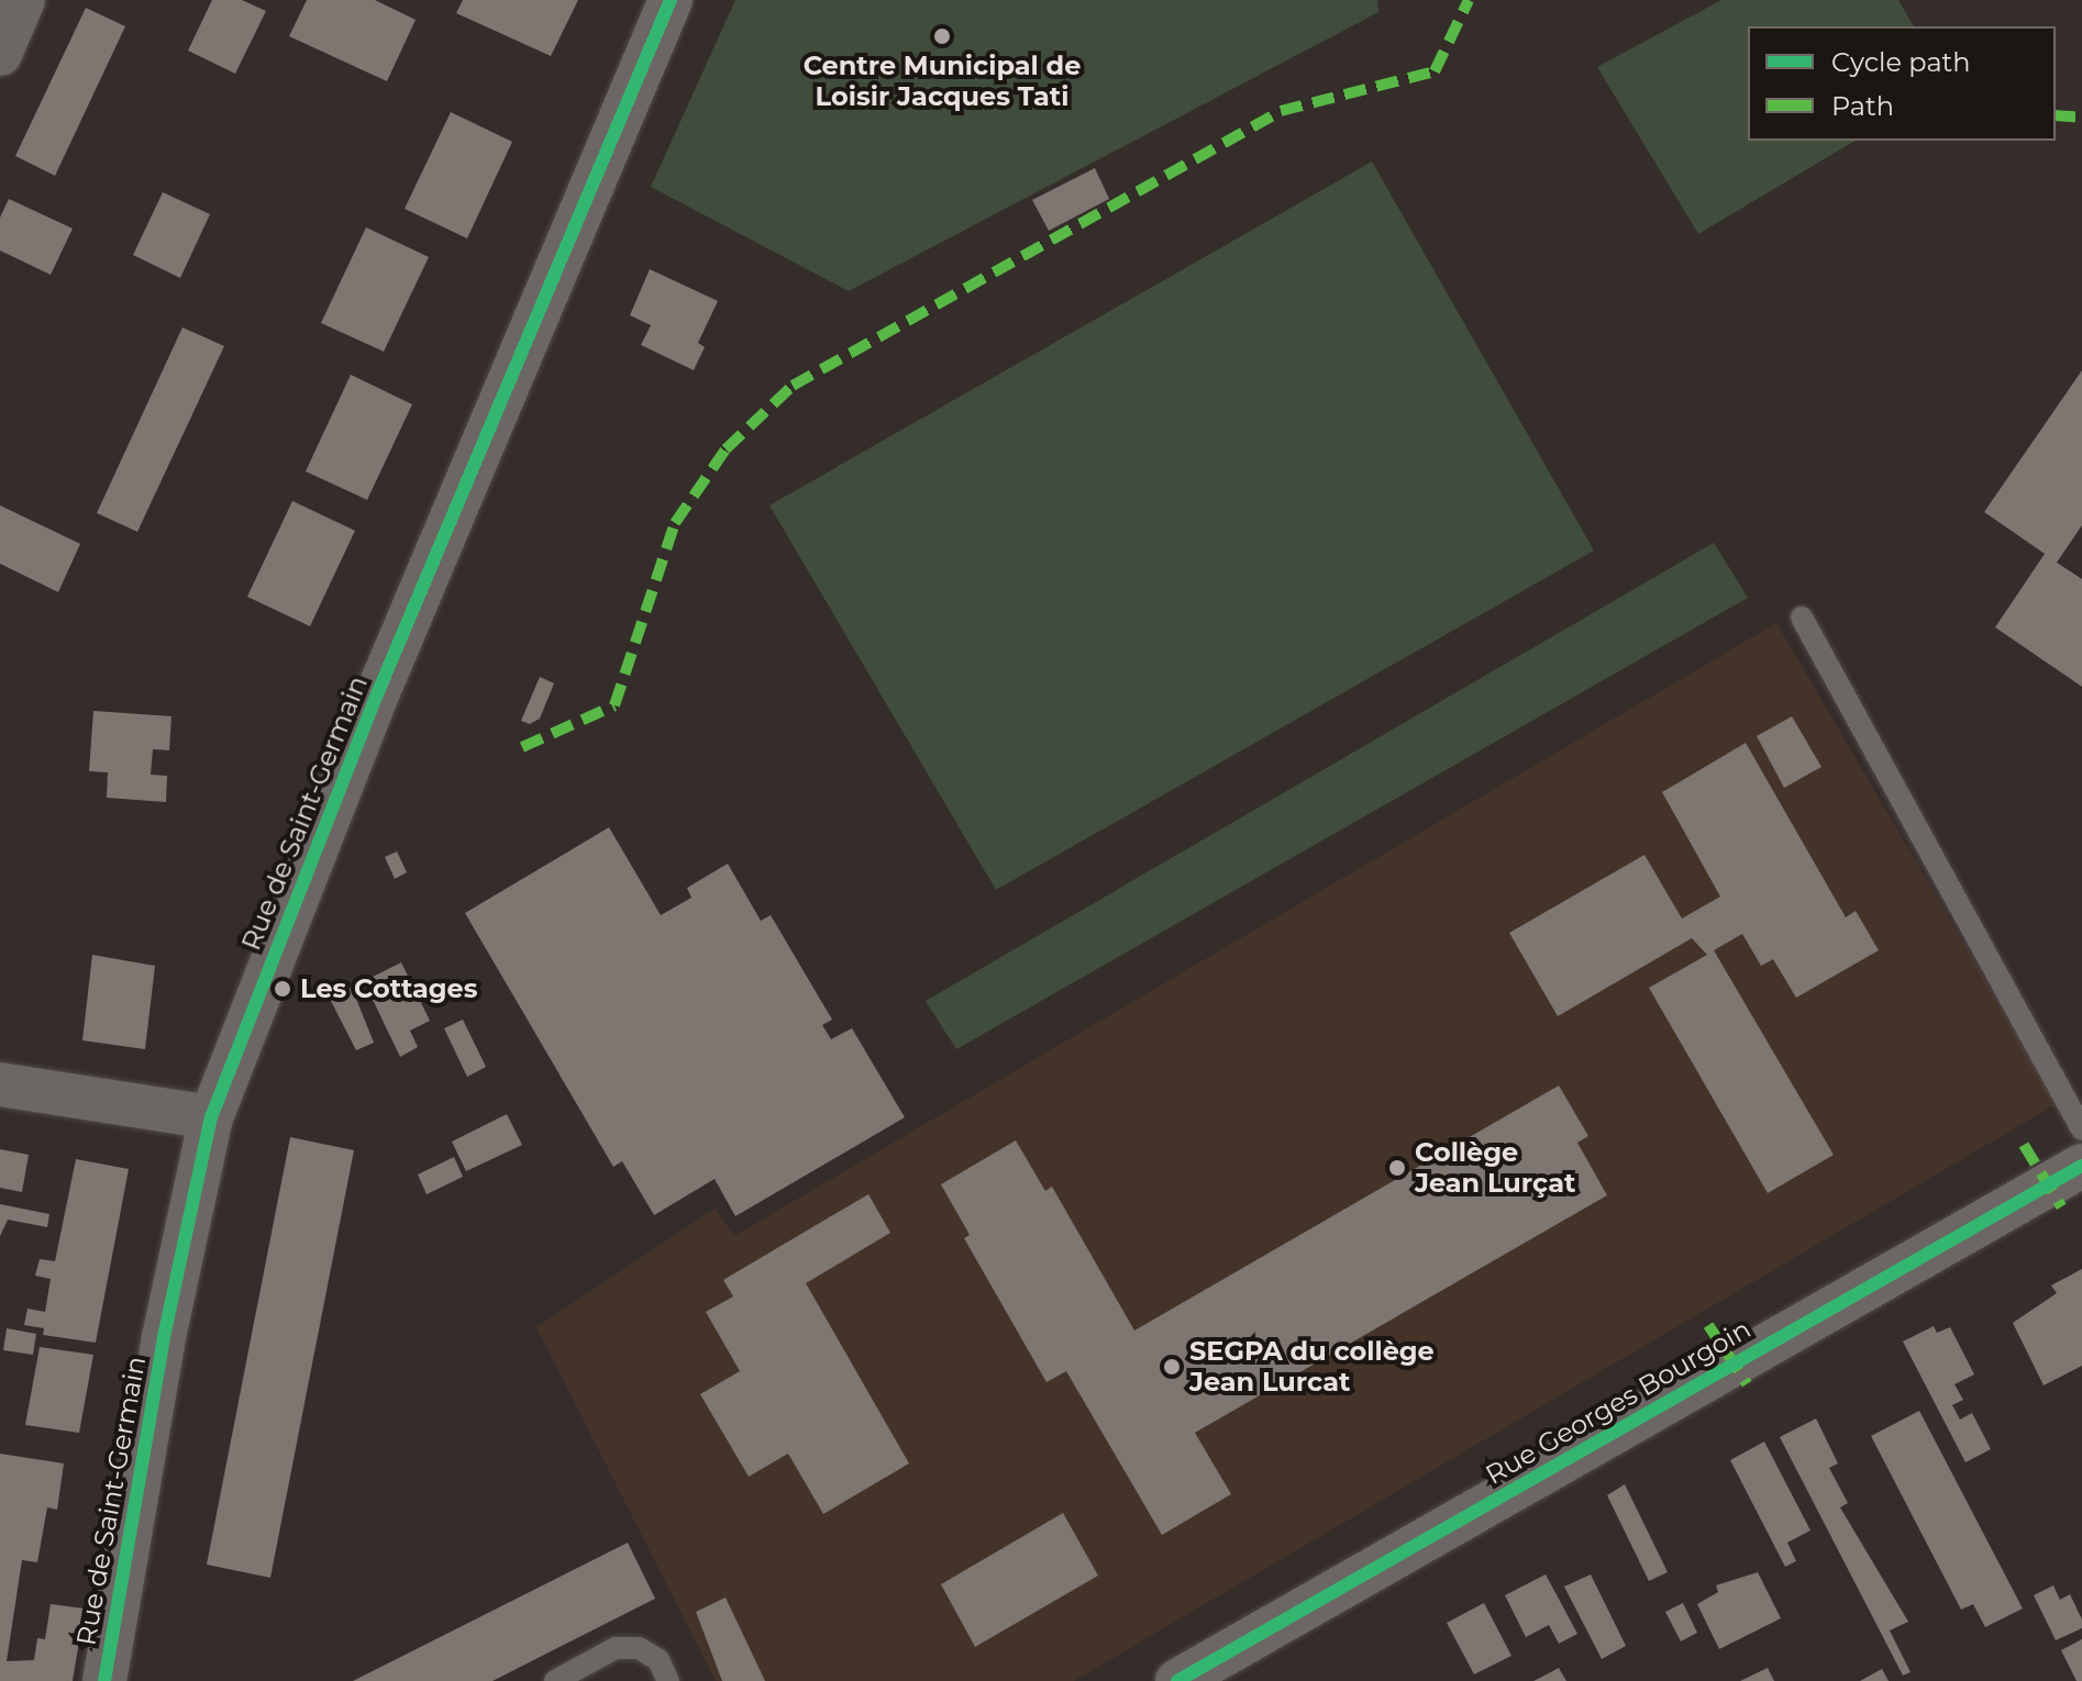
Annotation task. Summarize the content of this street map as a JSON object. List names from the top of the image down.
{
  "streets": {
    "street": ["Rue de Saint-Germain", "Rue Georges Bourgoin"]
  },
  "places": [
    "Centre Municipal de Loisir Jacques Tati",
    "Les Cottages",
    "Collège Jean Lurçat",
    "SEGPA du collège Jean Lurcat"
  ],
  "legend": ["Cycle path", "Path"]
}
